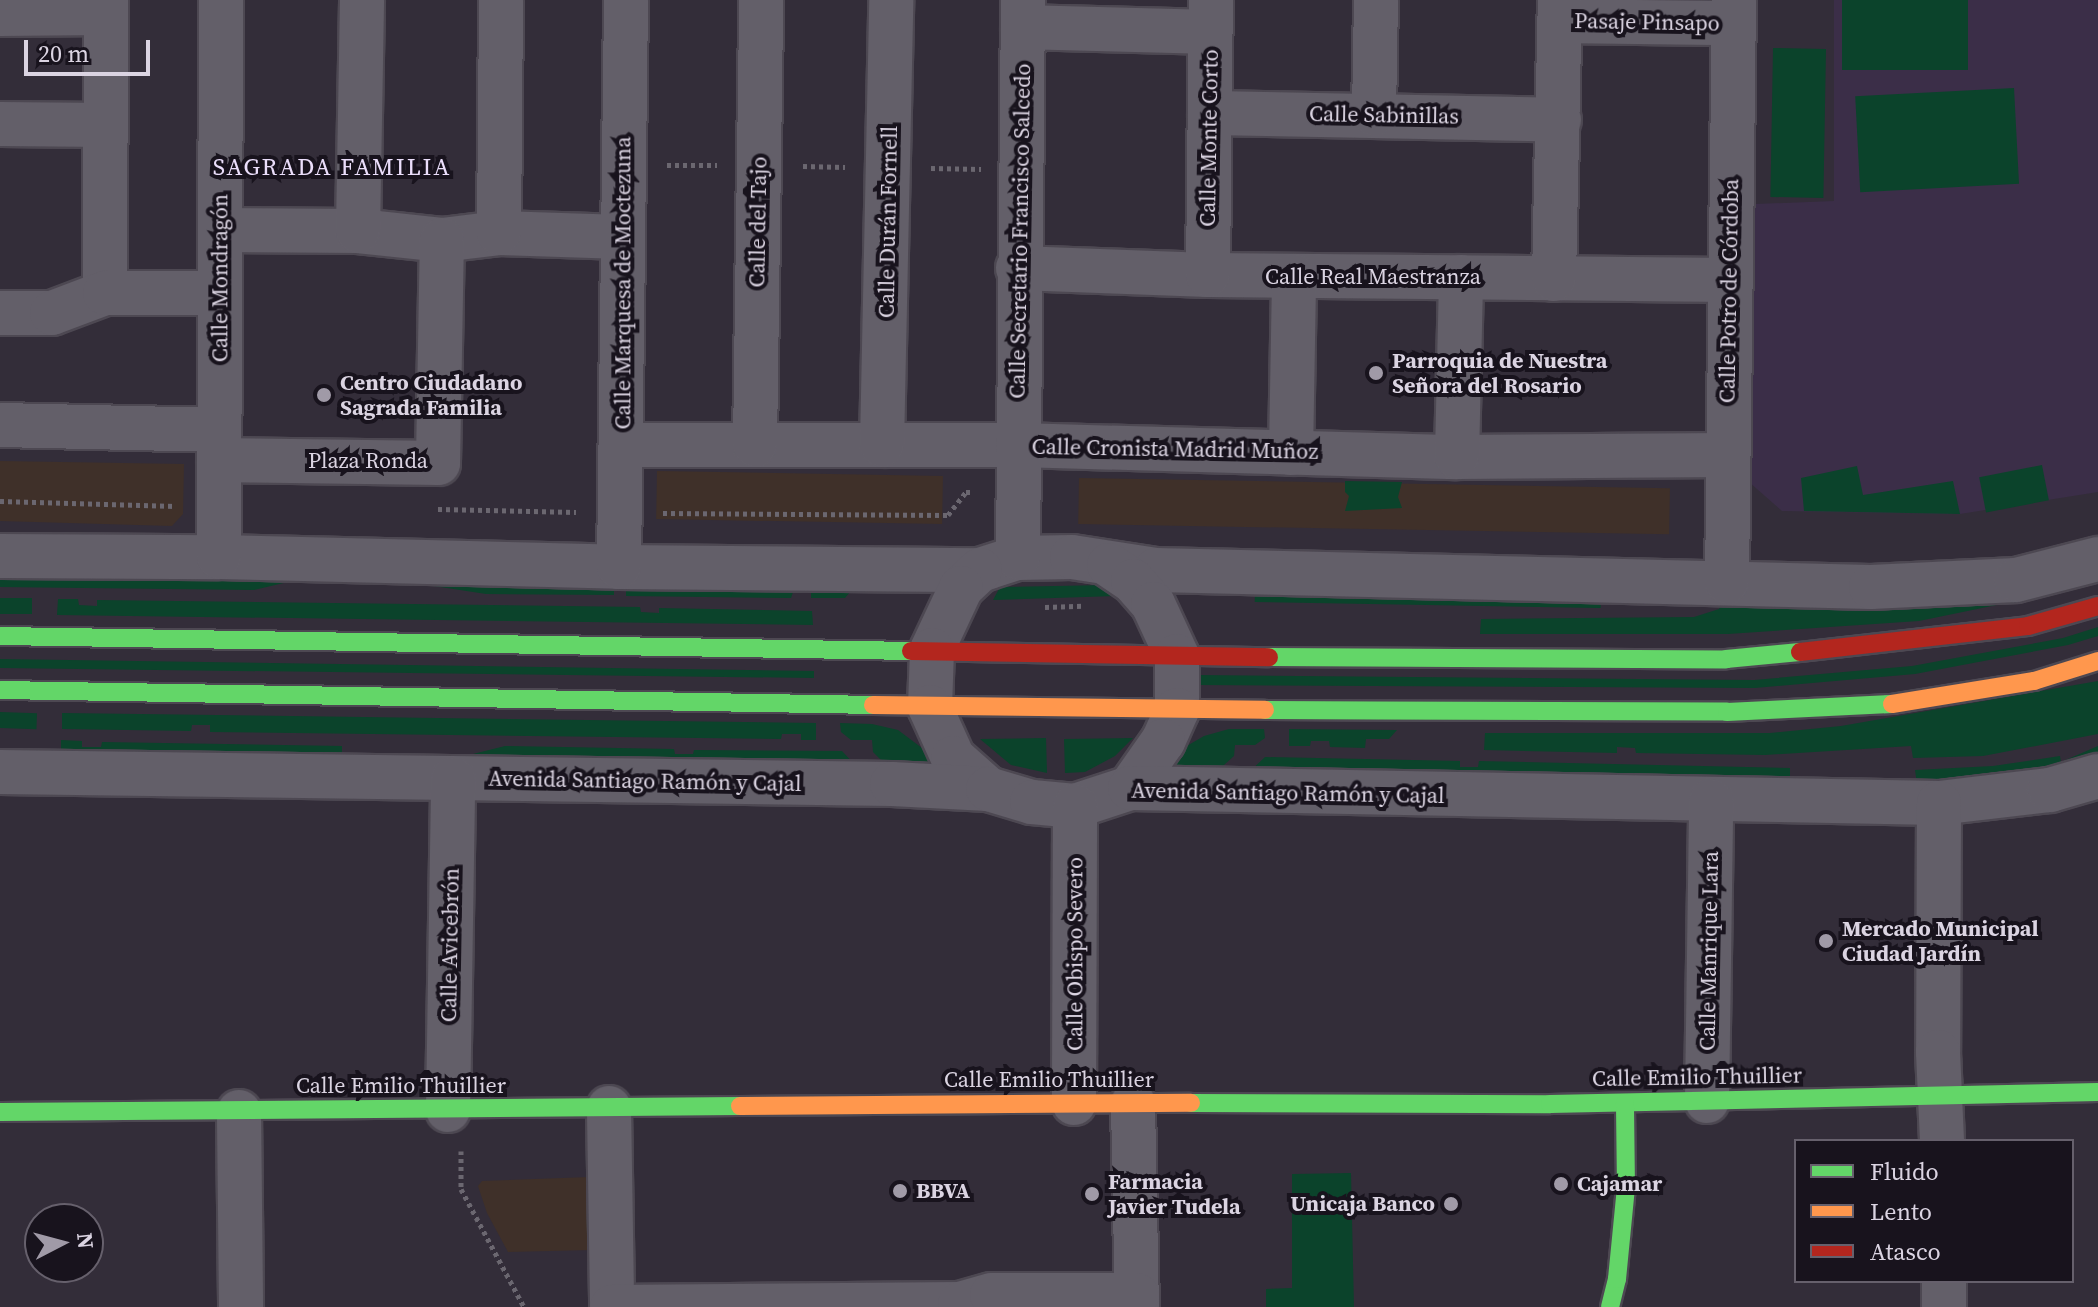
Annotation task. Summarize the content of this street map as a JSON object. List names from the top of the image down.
{
  "streets": {
    "main road": ["Calle Emilio Thuillier"],
    "street": [
      "Pasaje Pinsapo",
      "Calle Sabinillas",
      "Calle Monte Corto",
      "Calle del Tajo",
      "Calle Durán Fornell",
      "Calle Secretario Francisco Salcedo",
      "Calle Real Maestranza",
      "Calle Mondragón",
      "Calle Marquesa de Moctezuna",
      "Calle Potro de Córdoba",
      "Calle Cronista Madrid Muñoz",
      "Plaza Ronda",
      "Avenida Santiago Ramón y Cajal",
      "Calle Avicebrón",
      "Calle Manrique Lara",
      "Calle Obispo Severo"
    ]
  },
  "crossings": [
    ["Pasaje Pinsapo", "Calle Potro de Córdoba"],
    ["Calle Sabinillas", "Calle Monte Corto"],
    ["Calle Monte Corto", "Calle Real Maestranza"],
    ["Calle del Tajo", "Calle Cronista Madrid Muñoz"],
    ["Calle Durán Fornell", "Calle Cronista Madrid Muñoz"],
    ["Calle Secretario Francisco Salcedo", "Calle Real Maestranza"],
    ["Calle Secretario Francisco Salcedo", "Calle Cronista Madrid Muñoz"],
    ["Calle Real Maestranza", "Calle Potro de Córdoba"],
    ["Calle Mondragón", "Plaza Ronda"],
    ["Calle Marquesa de Moctezuna", "Calle Cronista Madrid Muñoz"],
    ["Calle Potro de Córdoba", "Calle Cronista Madrid Muñoz"],
    ["Avenida Santiago Ramón y Cajal", "Calle Avicebrón"],
    ["Avenida Santiago Ramón y Cajal", "Calle Manrique Lara"],
    ["Avenida Santiago Ramón y Cajal", "Calle Obispo Severo"],
    ["Calle Avicebrón", "Calle Emilio Thuillier"],
    ["Calle Manrique Lara", "Calle Emilio Thuillier"],
    ["Calle Obispo Severo", "Calle Emilio Thuillier"]
  ],
  "districts": ["SAGRADA FAMILIA"],
  "places": [
    "Parroquia de Nuestra Señora del Rosario",
    "Centro Ciudadano Sagrada Familia",
    "Mercado Municipal Ciudad Jardín",
    "Cajamar",
    "BBVA",
    "Farmacia Javier Tudela",
    "Unicaja Banco"
  ],
  "legend": ["Fluido", "Lento", "Atasco"],
  "scale_bar": "20 m",
  "north": "right"
}
